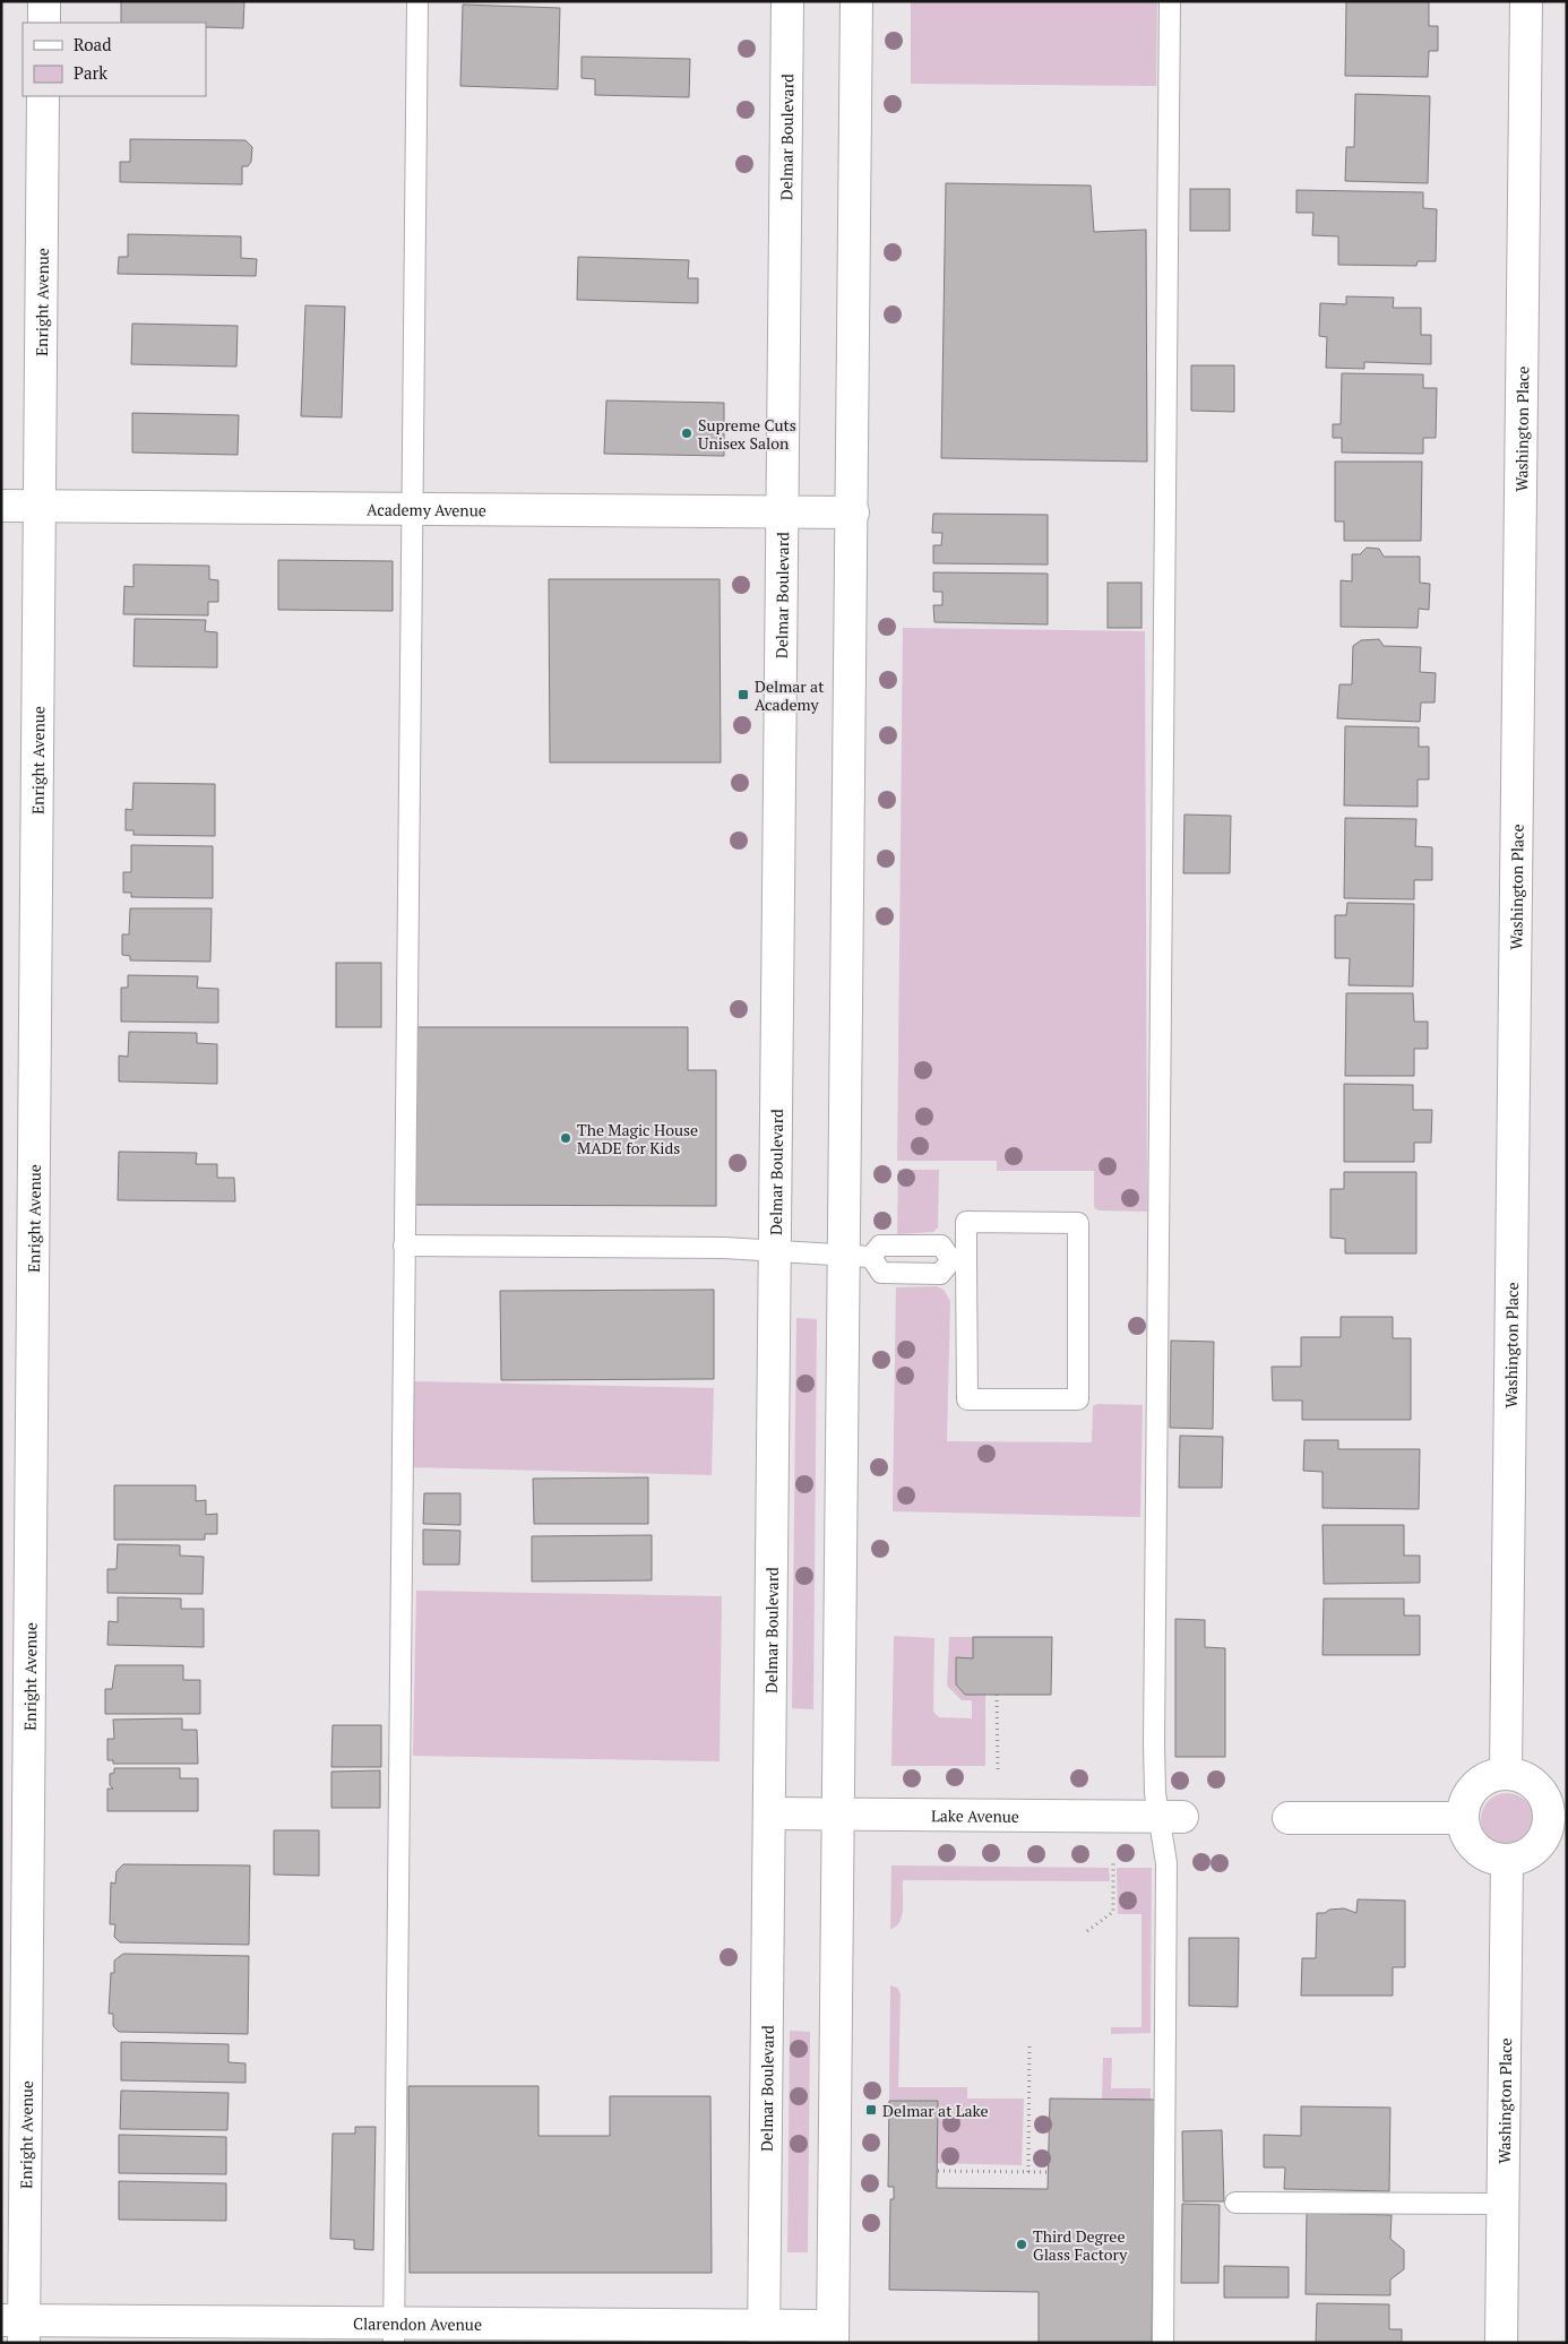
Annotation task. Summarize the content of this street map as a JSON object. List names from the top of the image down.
{
  "streets": {
    "street": [
      "Delmar Boulevard",
      "Enright Avenue",
      "Washington Place",
      "Academy Avenue",
      "Lake Avenue",
      "Clarendon Avenue"
    ]
  },
  "crossings": [
    ["Delmar Boulevard", "Academy Avenue"],
    ["Delmar Boulevard", "Lake Avenue"],
    ["Delmar Boulevard", "Clarendon Avenue"],
    ["Enright Avenue", "Academy Avenue"],
    ["Enright Avenue", "Clarendon Avenue"]
  ],
  "places": {
    "other": ["Supreme Cuts Unisex Salon", "The Magic House MADE for Kids", "Third Degree Glass Factory"],
    "transit": ["Delmar at Academy", "Delmar at Lake"]
  },
  "legend": ["Road", "Park"]
}
